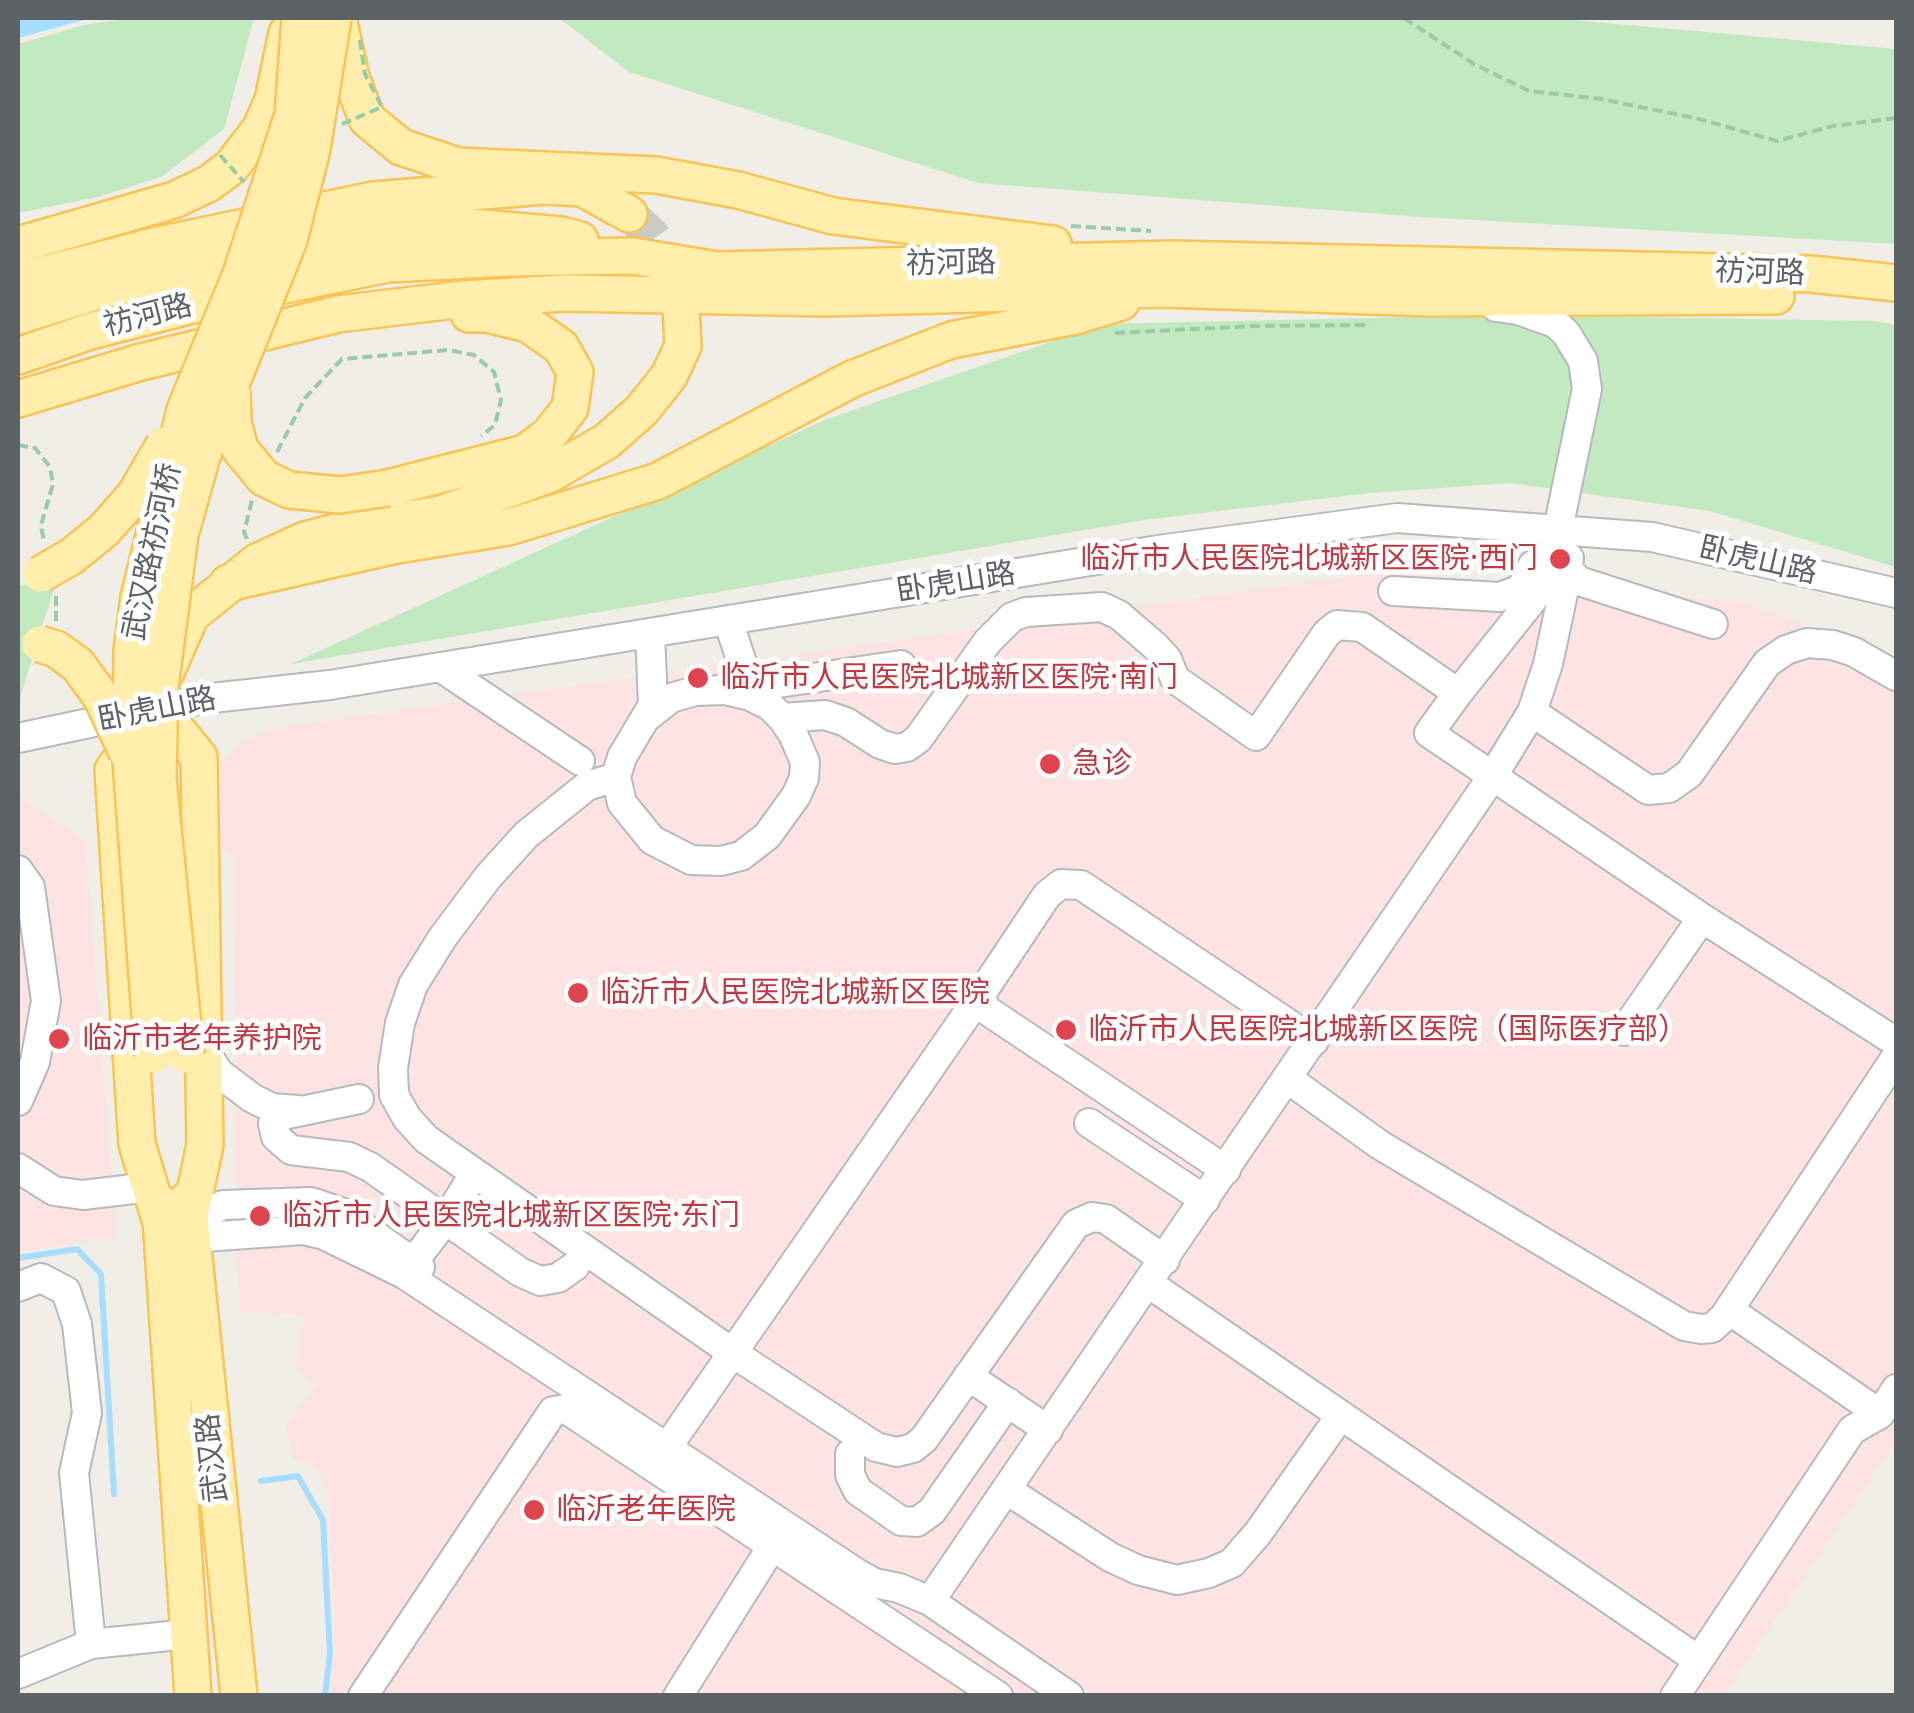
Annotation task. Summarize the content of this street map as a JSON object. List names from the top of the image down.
{
  "streets": {
    "main road": ["祊河路", "武汉路祊河桥", "武汉路"],
    "street": ["卧虎山路"]
  },
  "crossings": [
    ["武汉路祊河桥", "卧虎山路"],
    ["武汉路祊河桥", "武汉路"]
  ],
  "places": [
    "临沂市人民医院北城新区医院·西门",
    "临沂市人民医院北城新区医院·南门",
    "急诊",
    "临沂市人民医院北城新区医院",
    "临沂市人民医院北城新区医院（国际医疗部）",
    "临沂市老年养护院",
    "临沂市人民医院北城新区医院·东门",
    "临沂老年医院"
  ]
}
